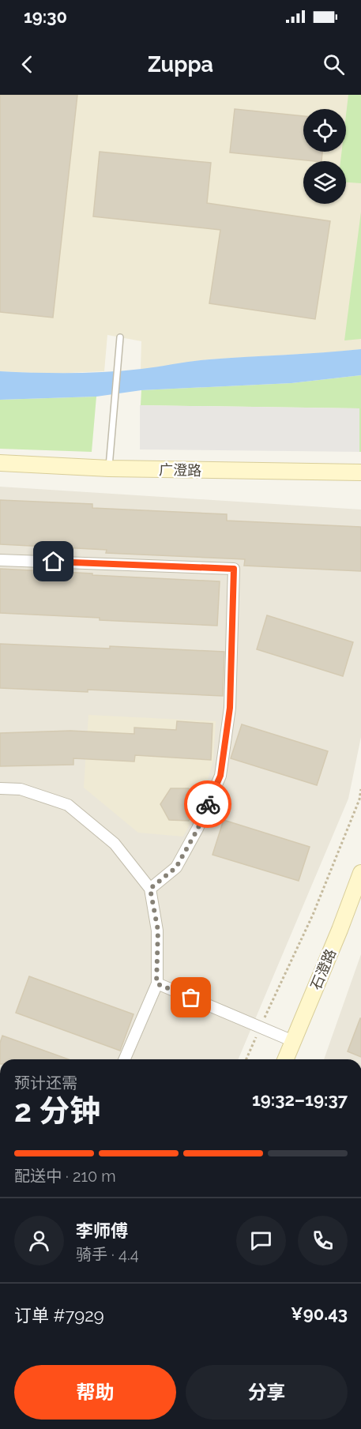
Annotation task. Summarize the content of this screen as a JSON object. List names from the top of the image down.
{
  "streets": {
    "street": ["广澄路", "石澄路"]
  },
  "page": {
    "status": "19:30",
    "header": "Zuppa",
    "heading": ["2 分钟", "预计还需", "19:32–19:37"],
    "panel": [
      "李师傅",
      "骑手 · 4.4",
      "订单 #7929",
      "¥90.43"
    ],
    "bar": "配送中 · 210 m",
    "buttons": ["帮助", "分享"]
  }
}
